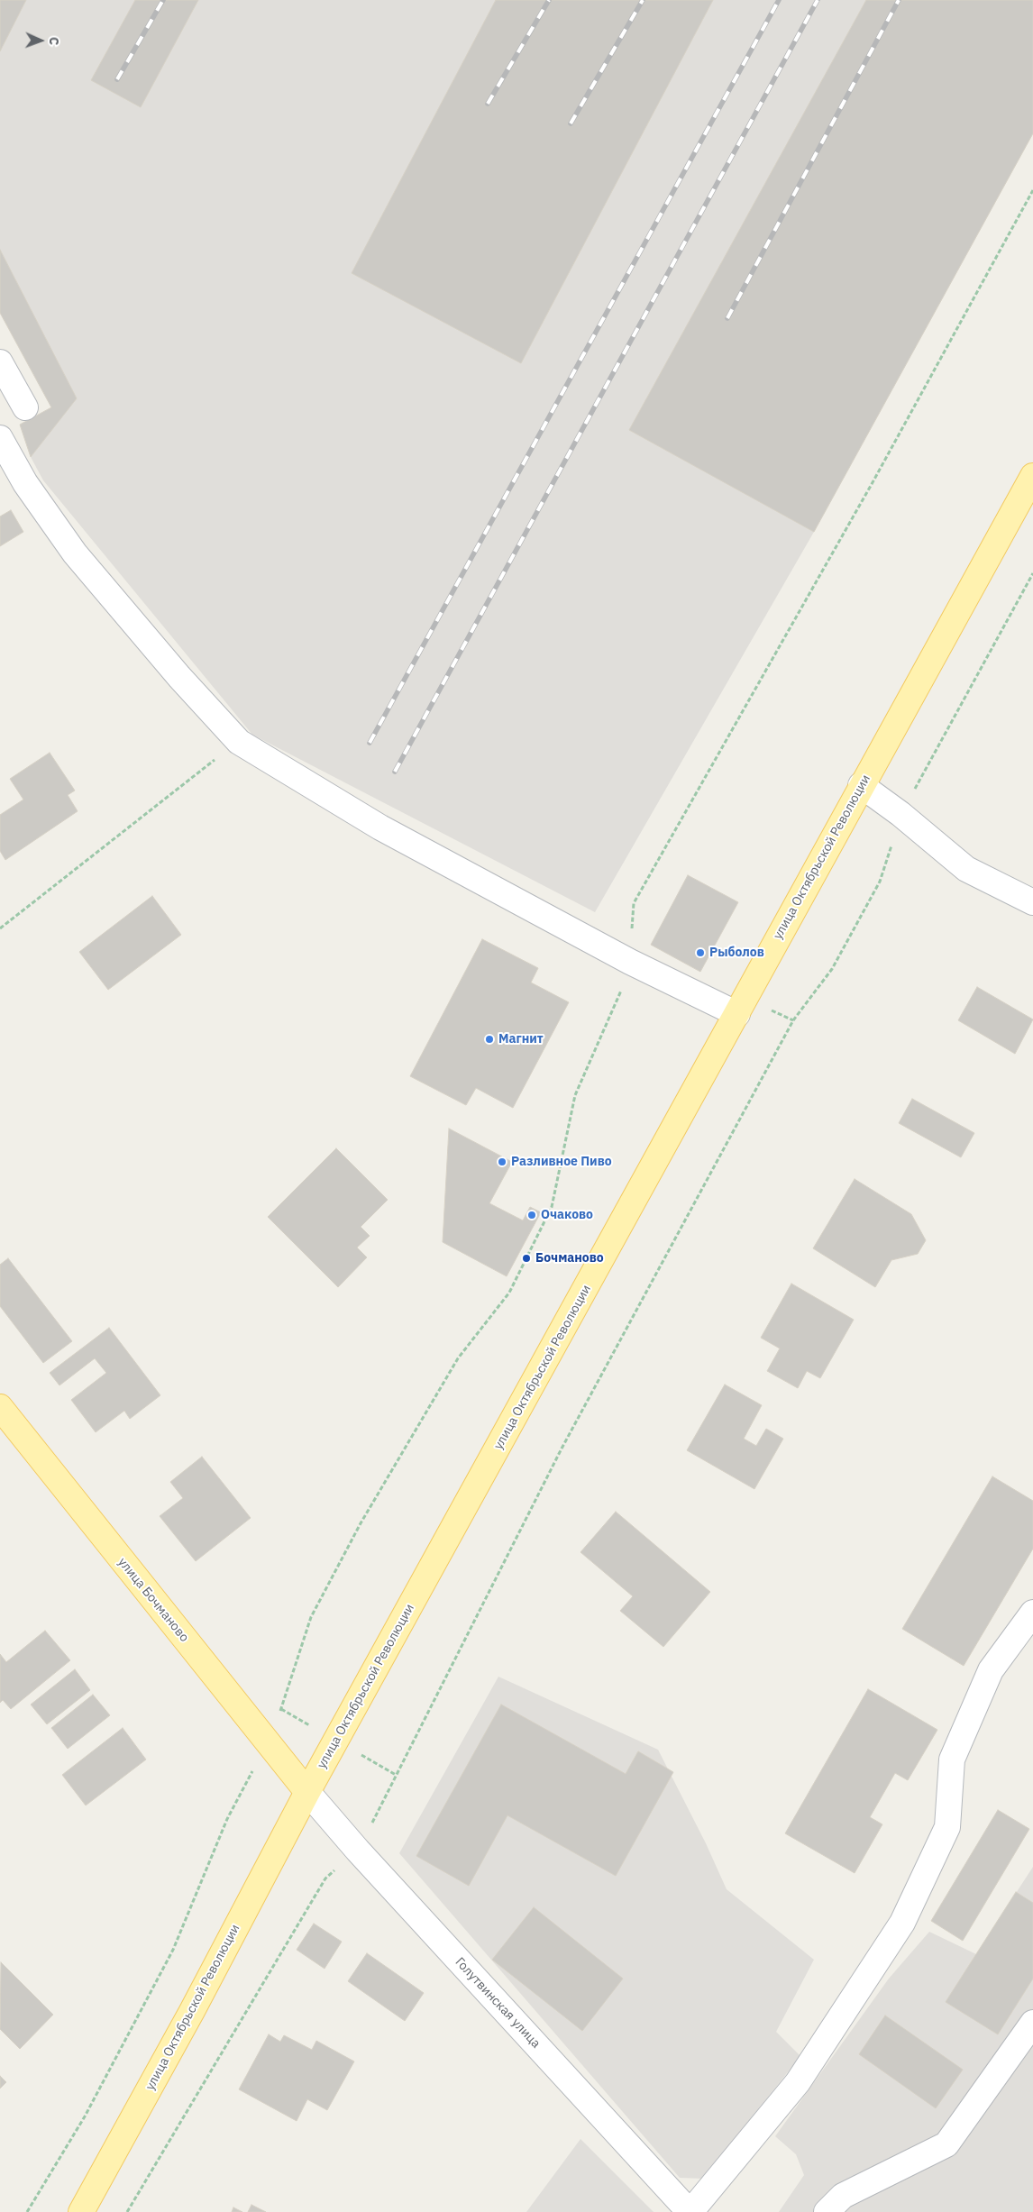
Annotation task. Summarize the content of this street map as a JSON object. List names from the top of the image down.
{
  "streets": {
    "main road": ["улица Октябрьской Революции", "улица Бочманово"],
    "street": ["Голутвинская улица"]
  },
  "crossings": [
    ["улица Октябрьской Революции", "улица Бочманово"],
    ["улица Октябрьской Революции", "Голутвинская улица"],
    ["улица Бочманово", "Голутвинская улица"]
  ],
  "places": [
    "Рыболов",
    "Магнит",
    "Разливное Пиво",
    "Очаково",
    "Бочманово"
  ],
  "north": "right"
}
